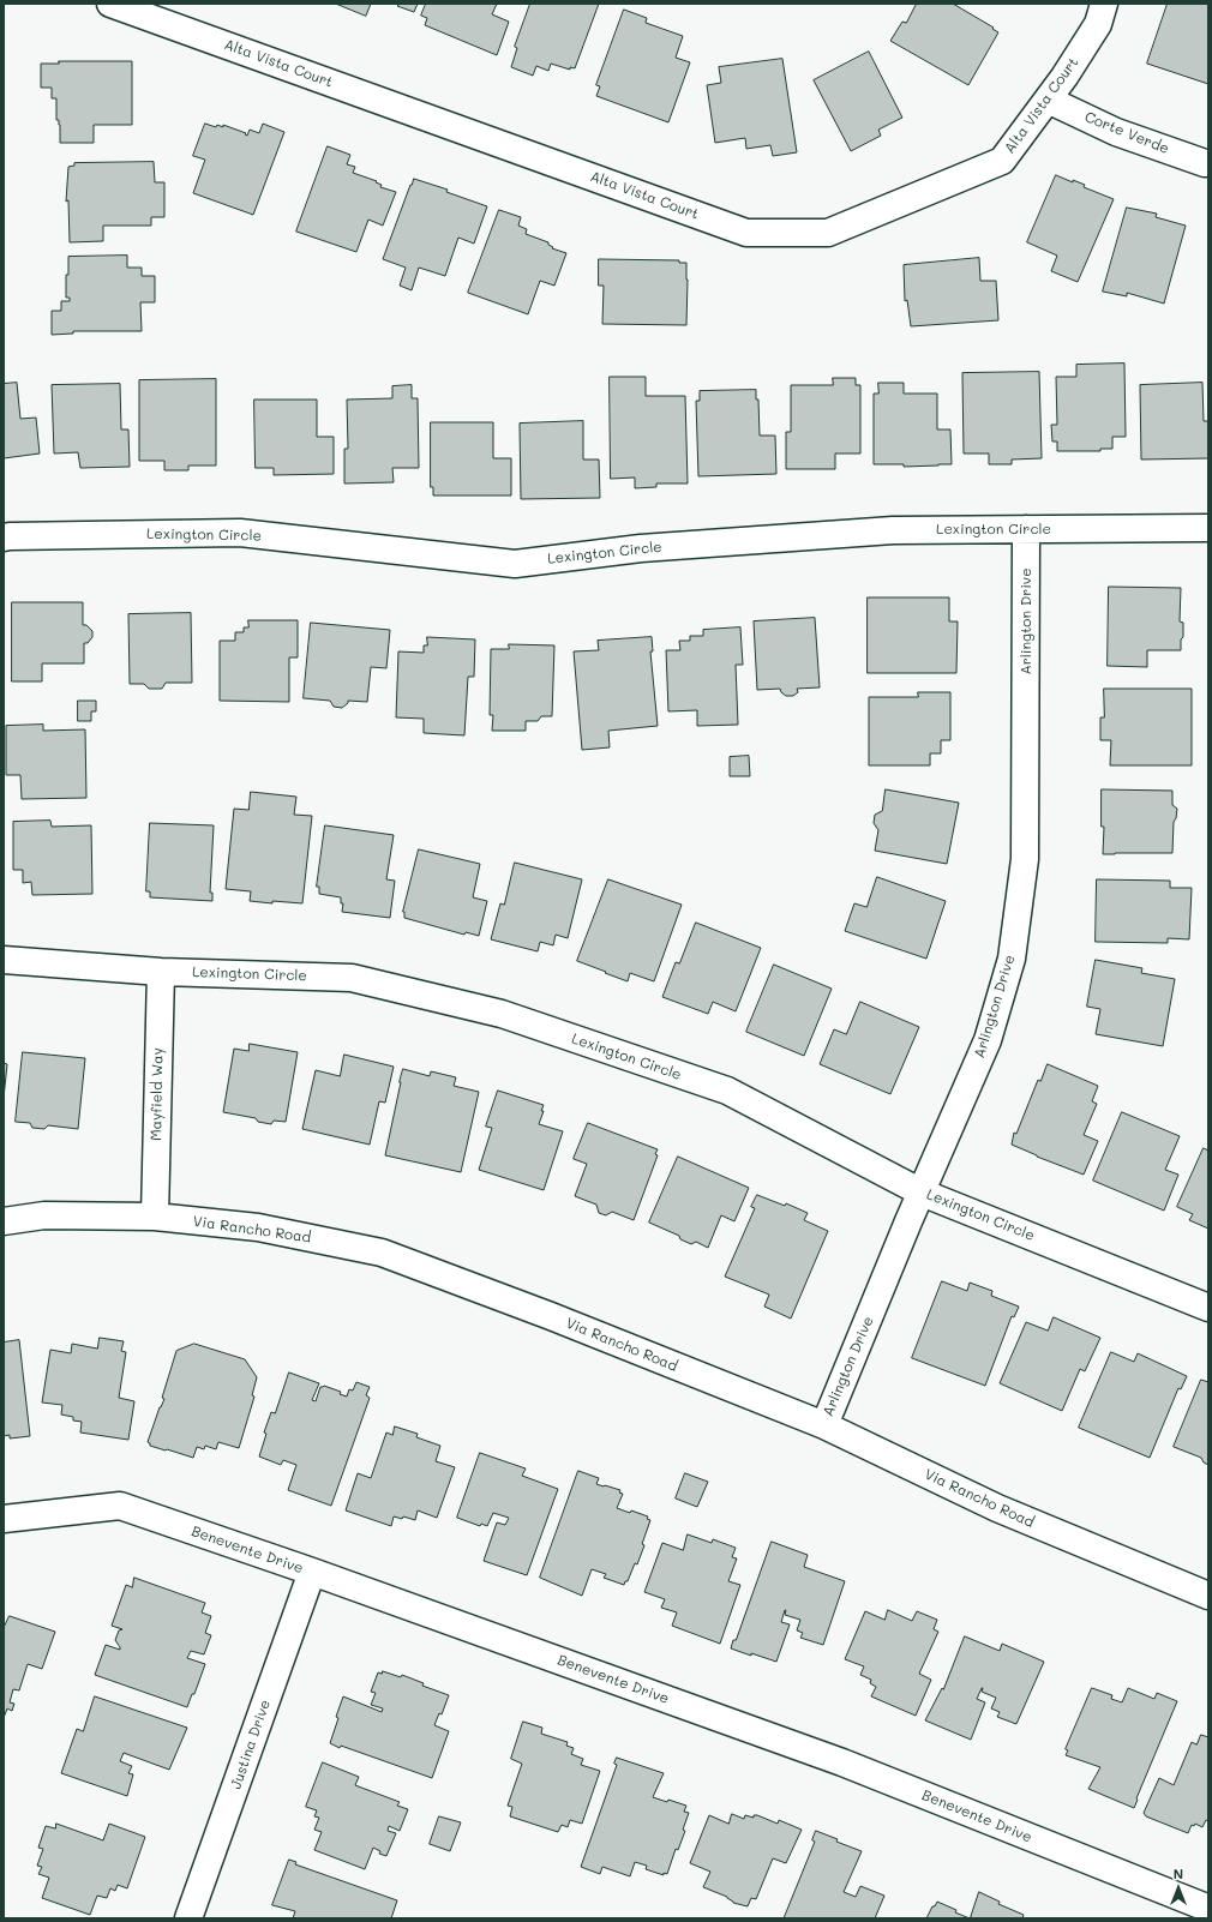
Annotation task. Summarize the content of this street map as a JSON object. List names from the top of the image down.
{
  "streets": {
    "street": [
      "Alta Vista Court",
      "Corte Verde",
      "Lexington Circle",
      "Arlington Drive",
      "Mayfield Way",
      "Via Rancho Road",
      "Benevente Drive",
      "Justina Drive"
    ]
  },
  "crossings": [
    ["Alta Vista Court", "Corte Verde"],
    ["Lexington Circle", "Arlington Drive"],
    ["Lexington Circle", "Mayfield Way"],
    ["Arlington Drive", "Via Rancho Road"],
    ["Mayfield Way", "Via Rancho Road"],
    ["Benevente Drive", "Justina Drive"]
  ],
  "north": "top"
}
